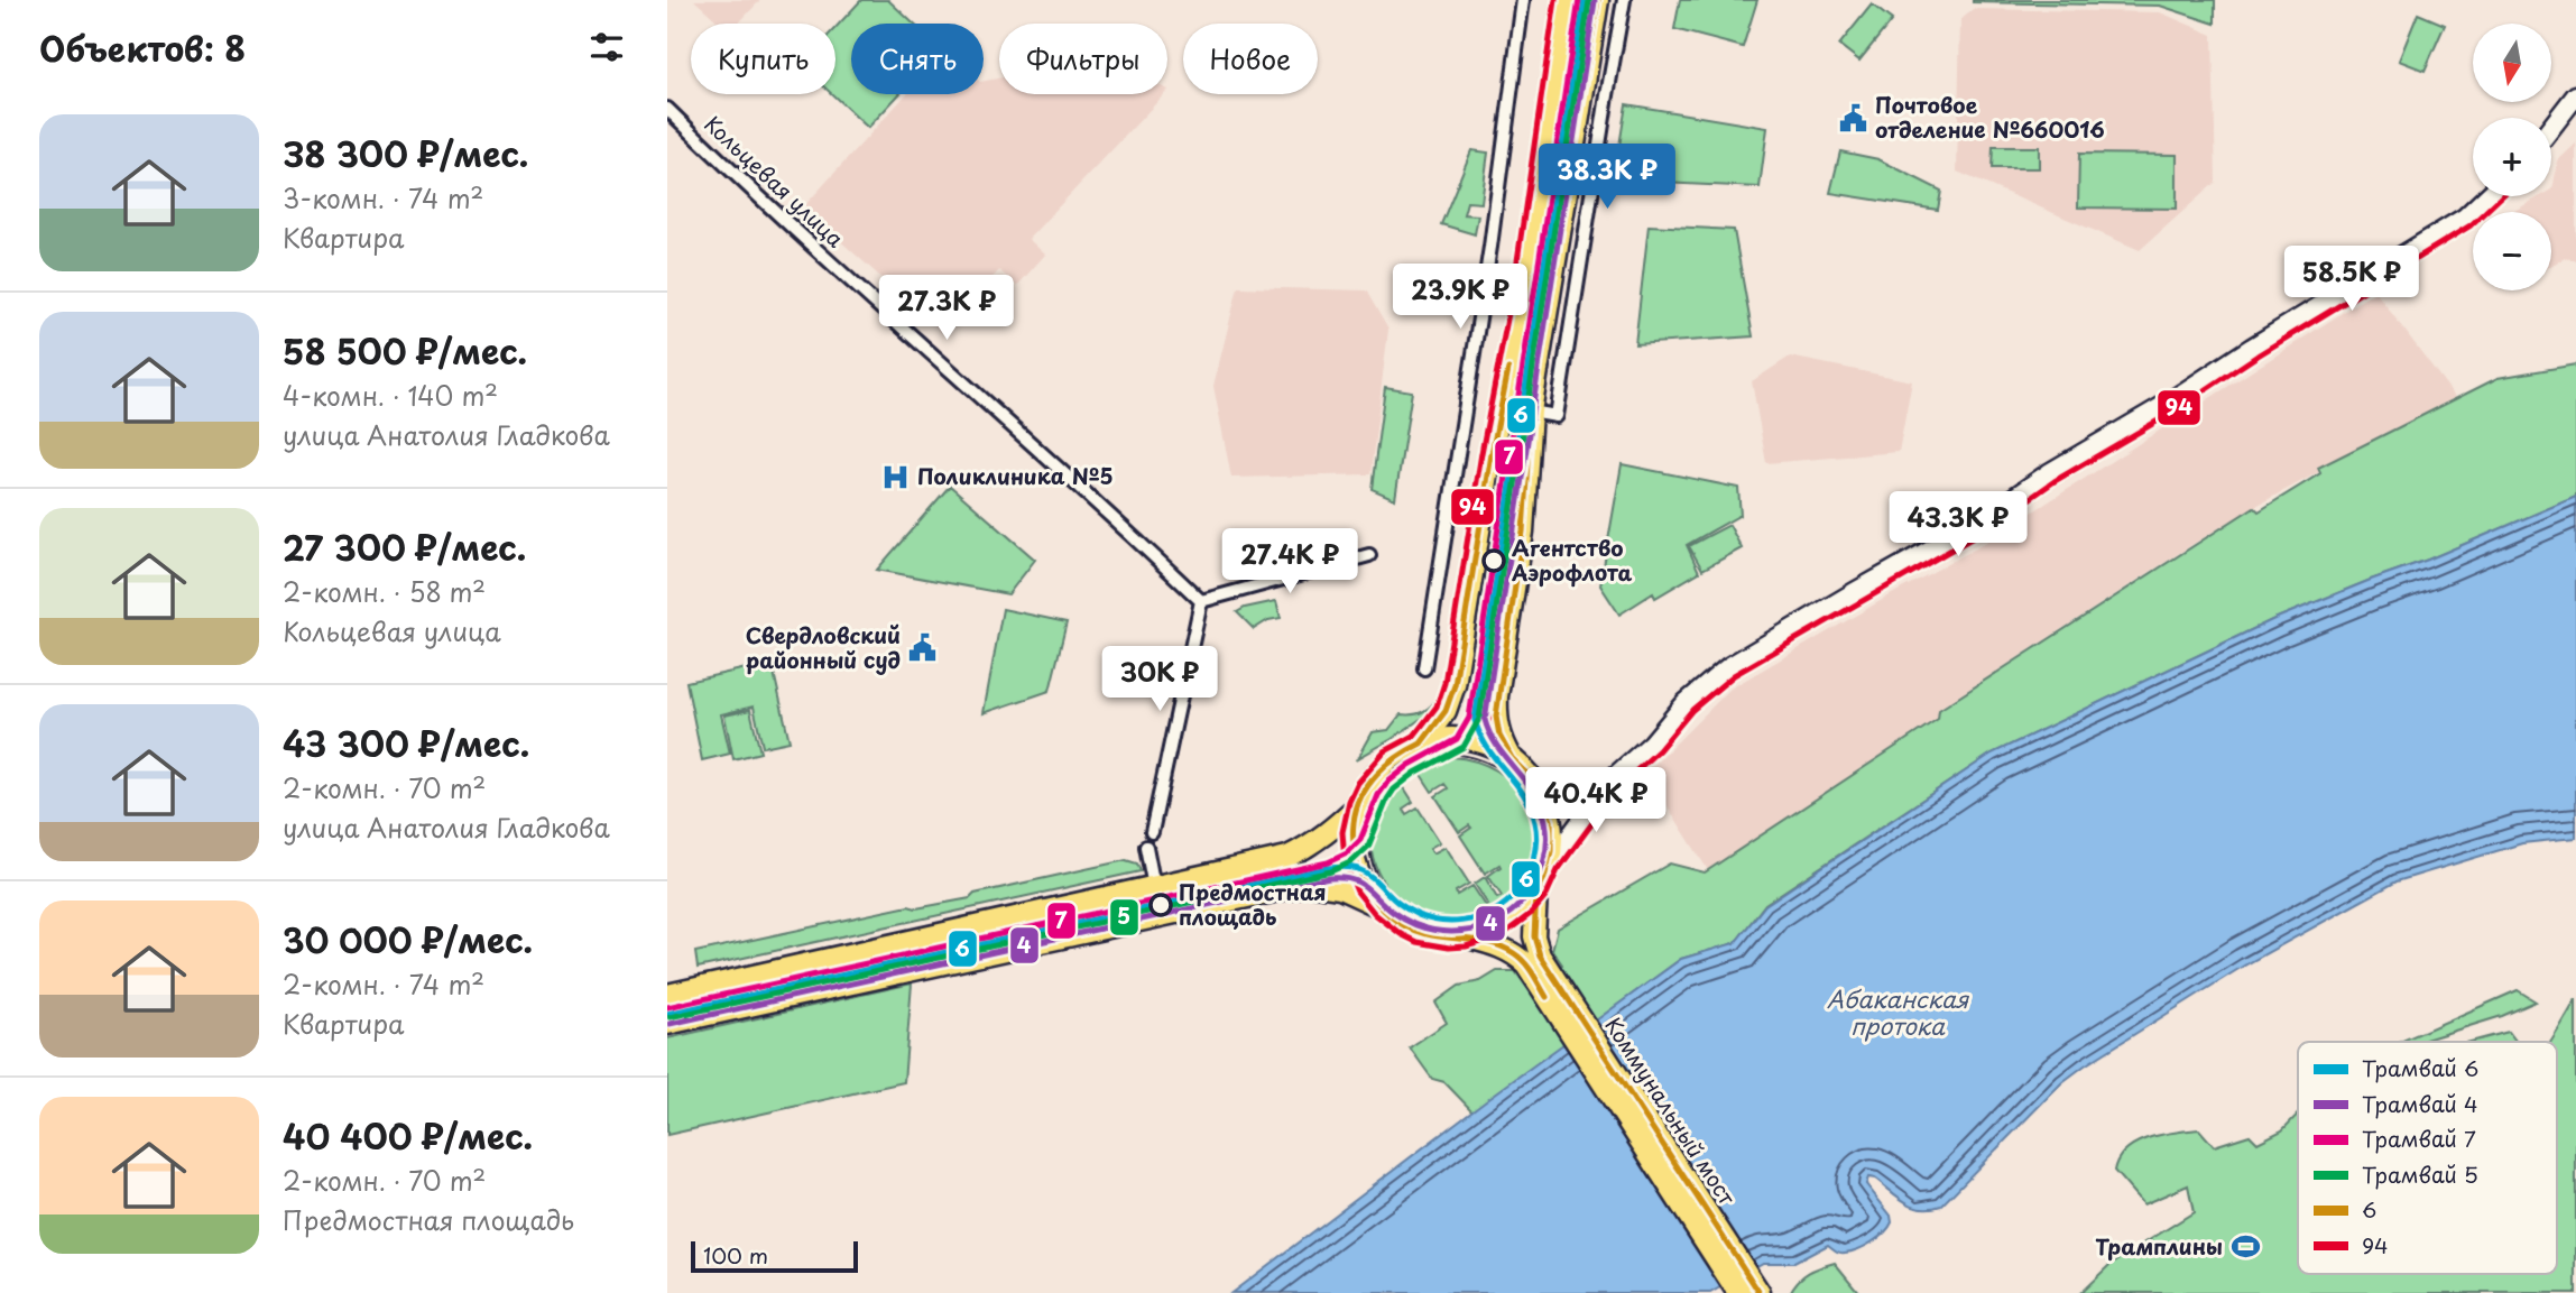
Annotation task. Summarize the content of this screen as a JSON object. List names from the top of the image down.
{
  "streets": {
    "highway": ["Коммунальный мост"],
    "street": ["Кольцевая улица"]
  },
  "water": ["Абаканская протока"],
  "places": {
    "public building": ["Почтовое отделение №660016", "Свердловский районный суд"],
    "hospital": ["Поликлиника №5"],
    "other": ["Агентство Аэрофлота", "Предмостная площадь"],
    "sports": ["Трамплины"]
  },
  "lines": [
    "tram line 6",
    "tram line 7",
    "transit line 6",
    "transit line 94",
    "tram line 4",
    "tram line 5"
  ],
  "legend": [
    "Трамвай 6",
    "Трамвай 4",
    "Трамвай 7",
    "Трамвай 5",
    "6",
    "94"
  ],
  "scale_bar": "100 m",
  "north": "bottom",
  "page": {
    "heading": "Объектов: 8",
    "map_buttons": ["+", "−"],
    "chip": [
      "Купить",
      "Снять",
      "Фильтры",
      "Новое"
    ],
    "list": [
      {
        "name": "38 300 ₽/мес.",
        "note": "3-комн. · 74 m² · Квартира"
      },
      {
        "name": "58 500 ₽/мес.",
        "note": "4-комн. · 140 m² · улица Анатолия Гладкова"
      },
      {
        "name": "27 300 ₽/мес.",
        "note": "2-комн. · 58 m² · Кольцевая улица"
      },
      {
        "name": "43 300 ₽/мес.",
        "note": "2-комн. · 70 m² · улица Анатолия Гладкова"
      },
      {
        "name": "30 000 ₽/мес.",
        "note": "2-комн. · 74 m² · Квартира"
      },
      {
        "name": "40 400 ₽/мес.",
        "note": "2-комн. · 70 m² · Предмостная площадь"
      }
    ],
    "price": [
      "38.3K ₽",
      "58.5K ₽",
      "23.9K ₽",
      "27.3K ₽",
      "43.3K ₽",
      "27.4K ₽",
      "30K ₽",
      "40.4K ₽"
    ],
    "scale": "100 m"
  }
}
